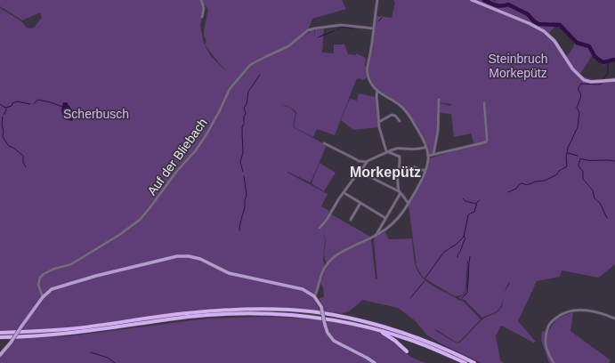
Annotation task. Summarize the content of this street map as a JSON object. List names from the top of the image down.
{
  "streets": {
    "street": ["Auf der Bliebach"]
  },
  "districts": ["Morkepütz"],
  "parks": ["Steinbruch Morkepütz", "Scherbusch"]
}
